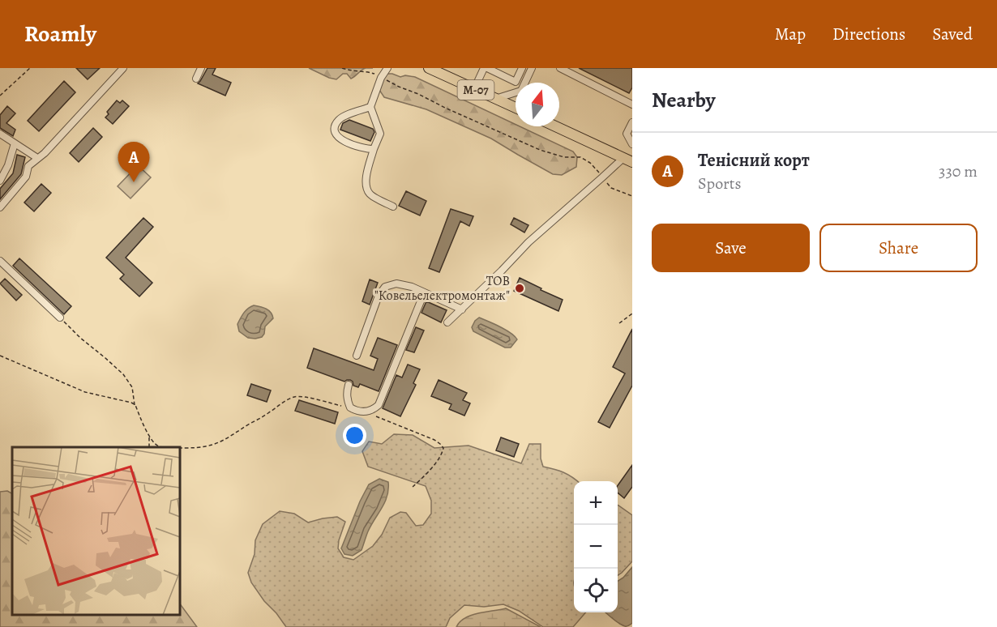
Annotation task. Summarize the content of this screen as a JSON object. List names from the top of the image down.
{
  "streets": {
    "highway": ["М-07"]
  },
  "places": ["ТОВ \"Ковельелектромонтаж\""],
  "north": "top",
  "page": {
    "header": "Roamly",
    "nav": ["Map", "Directions", "Saved"],
    "heading": "Nearby",
    "list": [
      {
        "mark": "A",
        "name": "Тенісний корт",
        "note": "Sports",
        "value": "330 m"
      }
    ],
    "pins": "A",
    "buttons": ["Save", "Share"],
    "map_buttons": ["+", "−"]
  }
}
